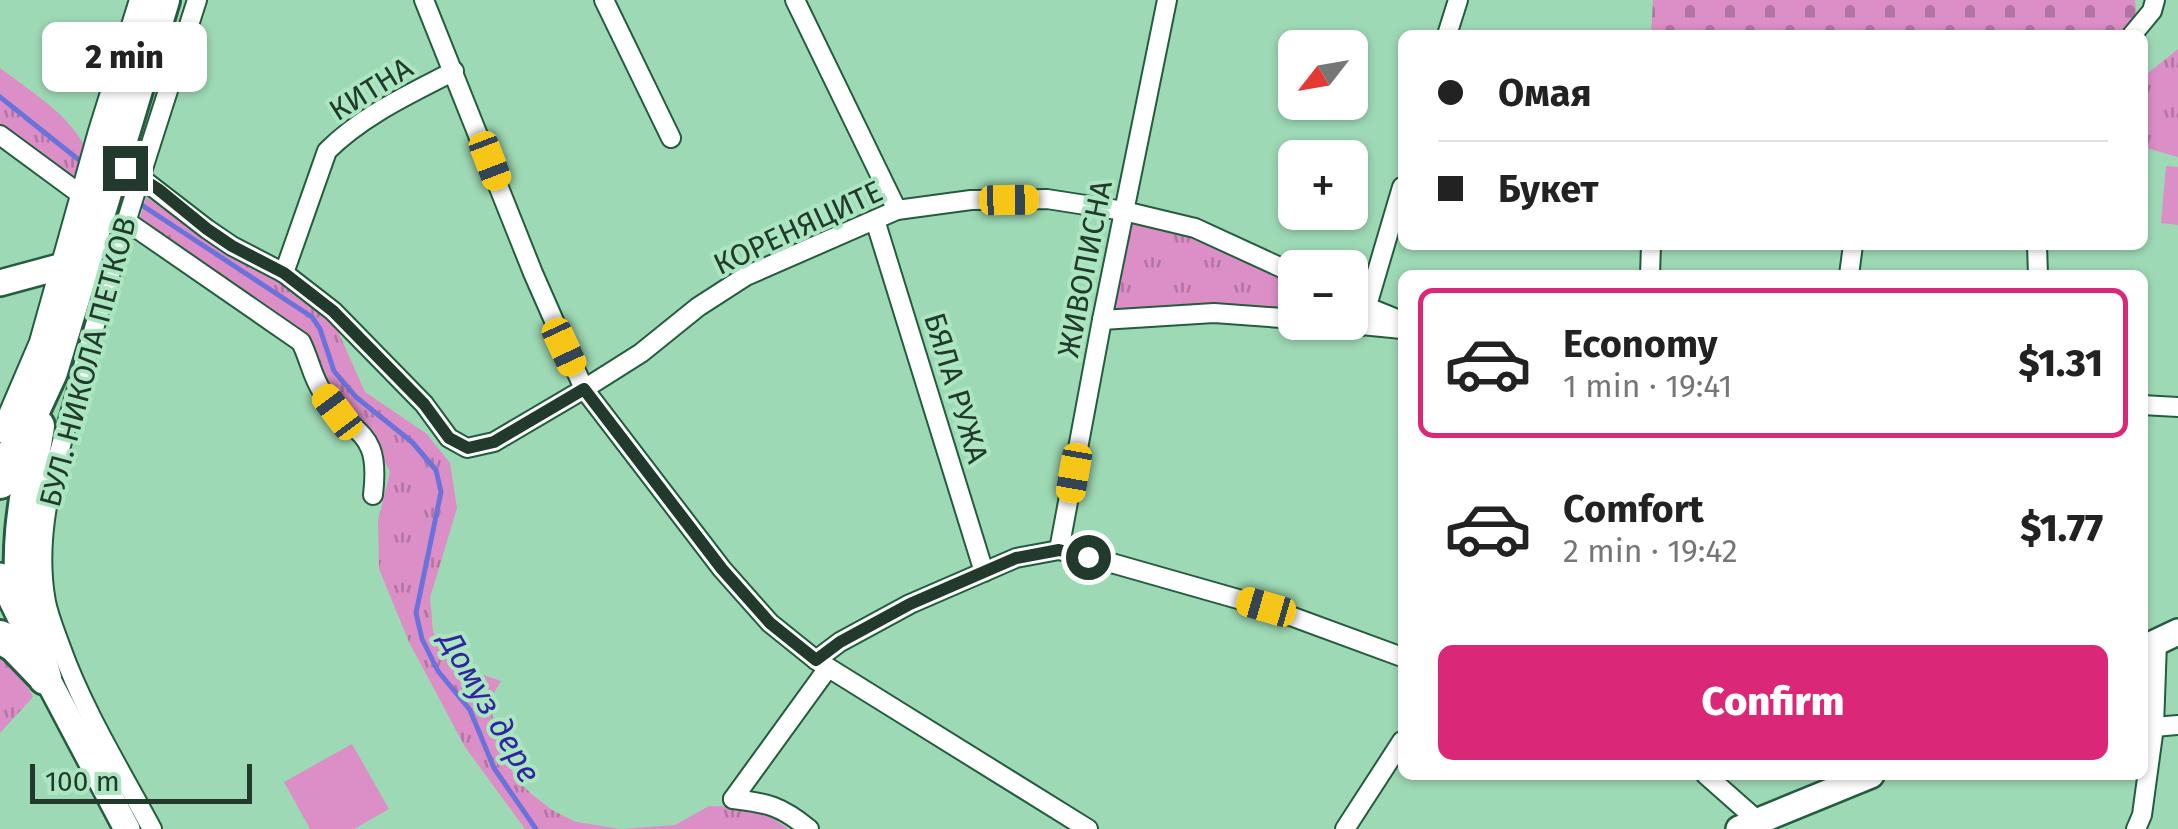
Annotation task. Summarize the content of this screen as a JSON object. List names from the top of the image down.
{
  "streets": {
    "highway": ["БУЛ. НИКОЛА ПЕТКОВ"],
    "street": [
      "КИТНА",
      "КОРЕНЯЦИТЕ",
      "ЖИВОПИСНА",
      "БЯЛА РУЖА"
    ]
  },
  "crossings": [
    ["КИТНА", "КОРЕНЯЦИТЕ"],
    ["КОРЕНЯЦИТЕ", "ЖИВОПИСНА"],
    ["КОРЕНЯЦИТЕ", "БЯЛА РУЖА"]
  ],
  "water": ["Домуз дере"],
  "scale_bar": "100 m",
  "north": "bottom left",
  "page": {
    "bubble": "2 min",
    "map_buttons": ["+", "−"],
    "banner": ["Омая", "Букет"],
    "list": [
      {
        "name": "Economy",
        "note": "1 min · 19:41",
        "value": "$1.31"
      },
      {
        "name": "Comfort",
        "note": "2 min · 19:42",
        "value": "$1.77"
      }
    ],
    "buttons": "Confirm",
    "scale": "100 m"
  }
}
